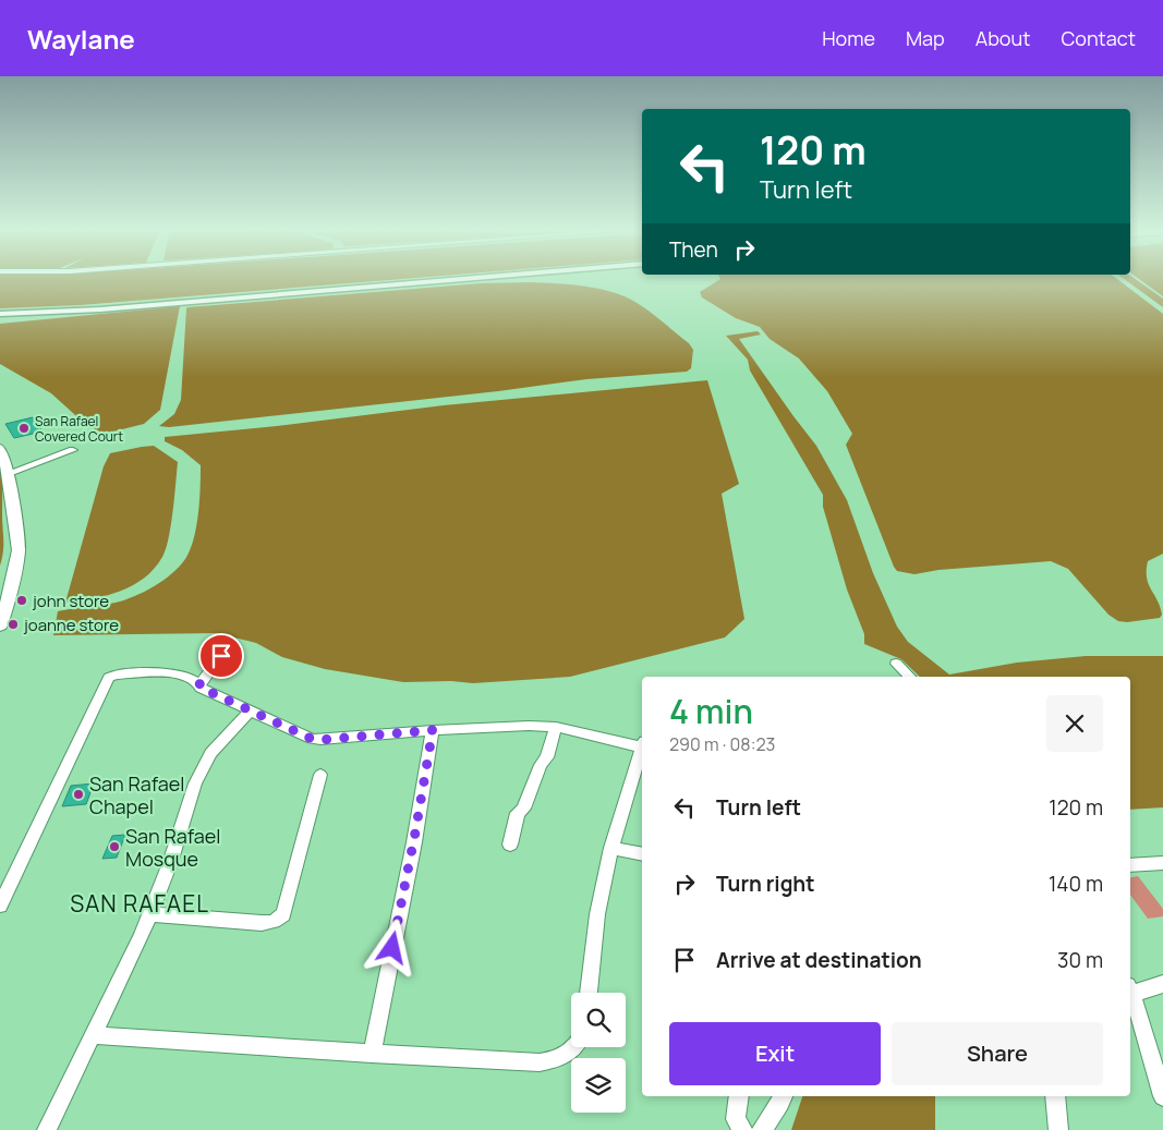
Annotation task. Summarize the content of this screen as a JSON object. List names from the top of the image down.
{
  "districts": ["SAN RAFAEL"],
  "places": [
    "San Rafael Covered Court",
    "john store",
    "joanne store",
    "San Rafael Chapel",
    "San Rafael Mosque"
  ],
  "page": {
    "header": "Waylane",
    "nav": [
      "Home",
      "Map",
      "About",
      "Contact"
    ],
    "turn": ["120 m", "Turn left"],
    "then": "Then",
    "heading": ["4 min", "290 m · 08:23"],
    "list": [
      {
        "name": "Turn left",
        "value": "120 m"
      },
      {
        "name": "Turn right",
        "value": "140 m"
      },
      {
        "name": "Arrive at destination",
        "value": "30 m"
      }
    ],
    "buttons": ["Exit", "Share"]
  }
}
